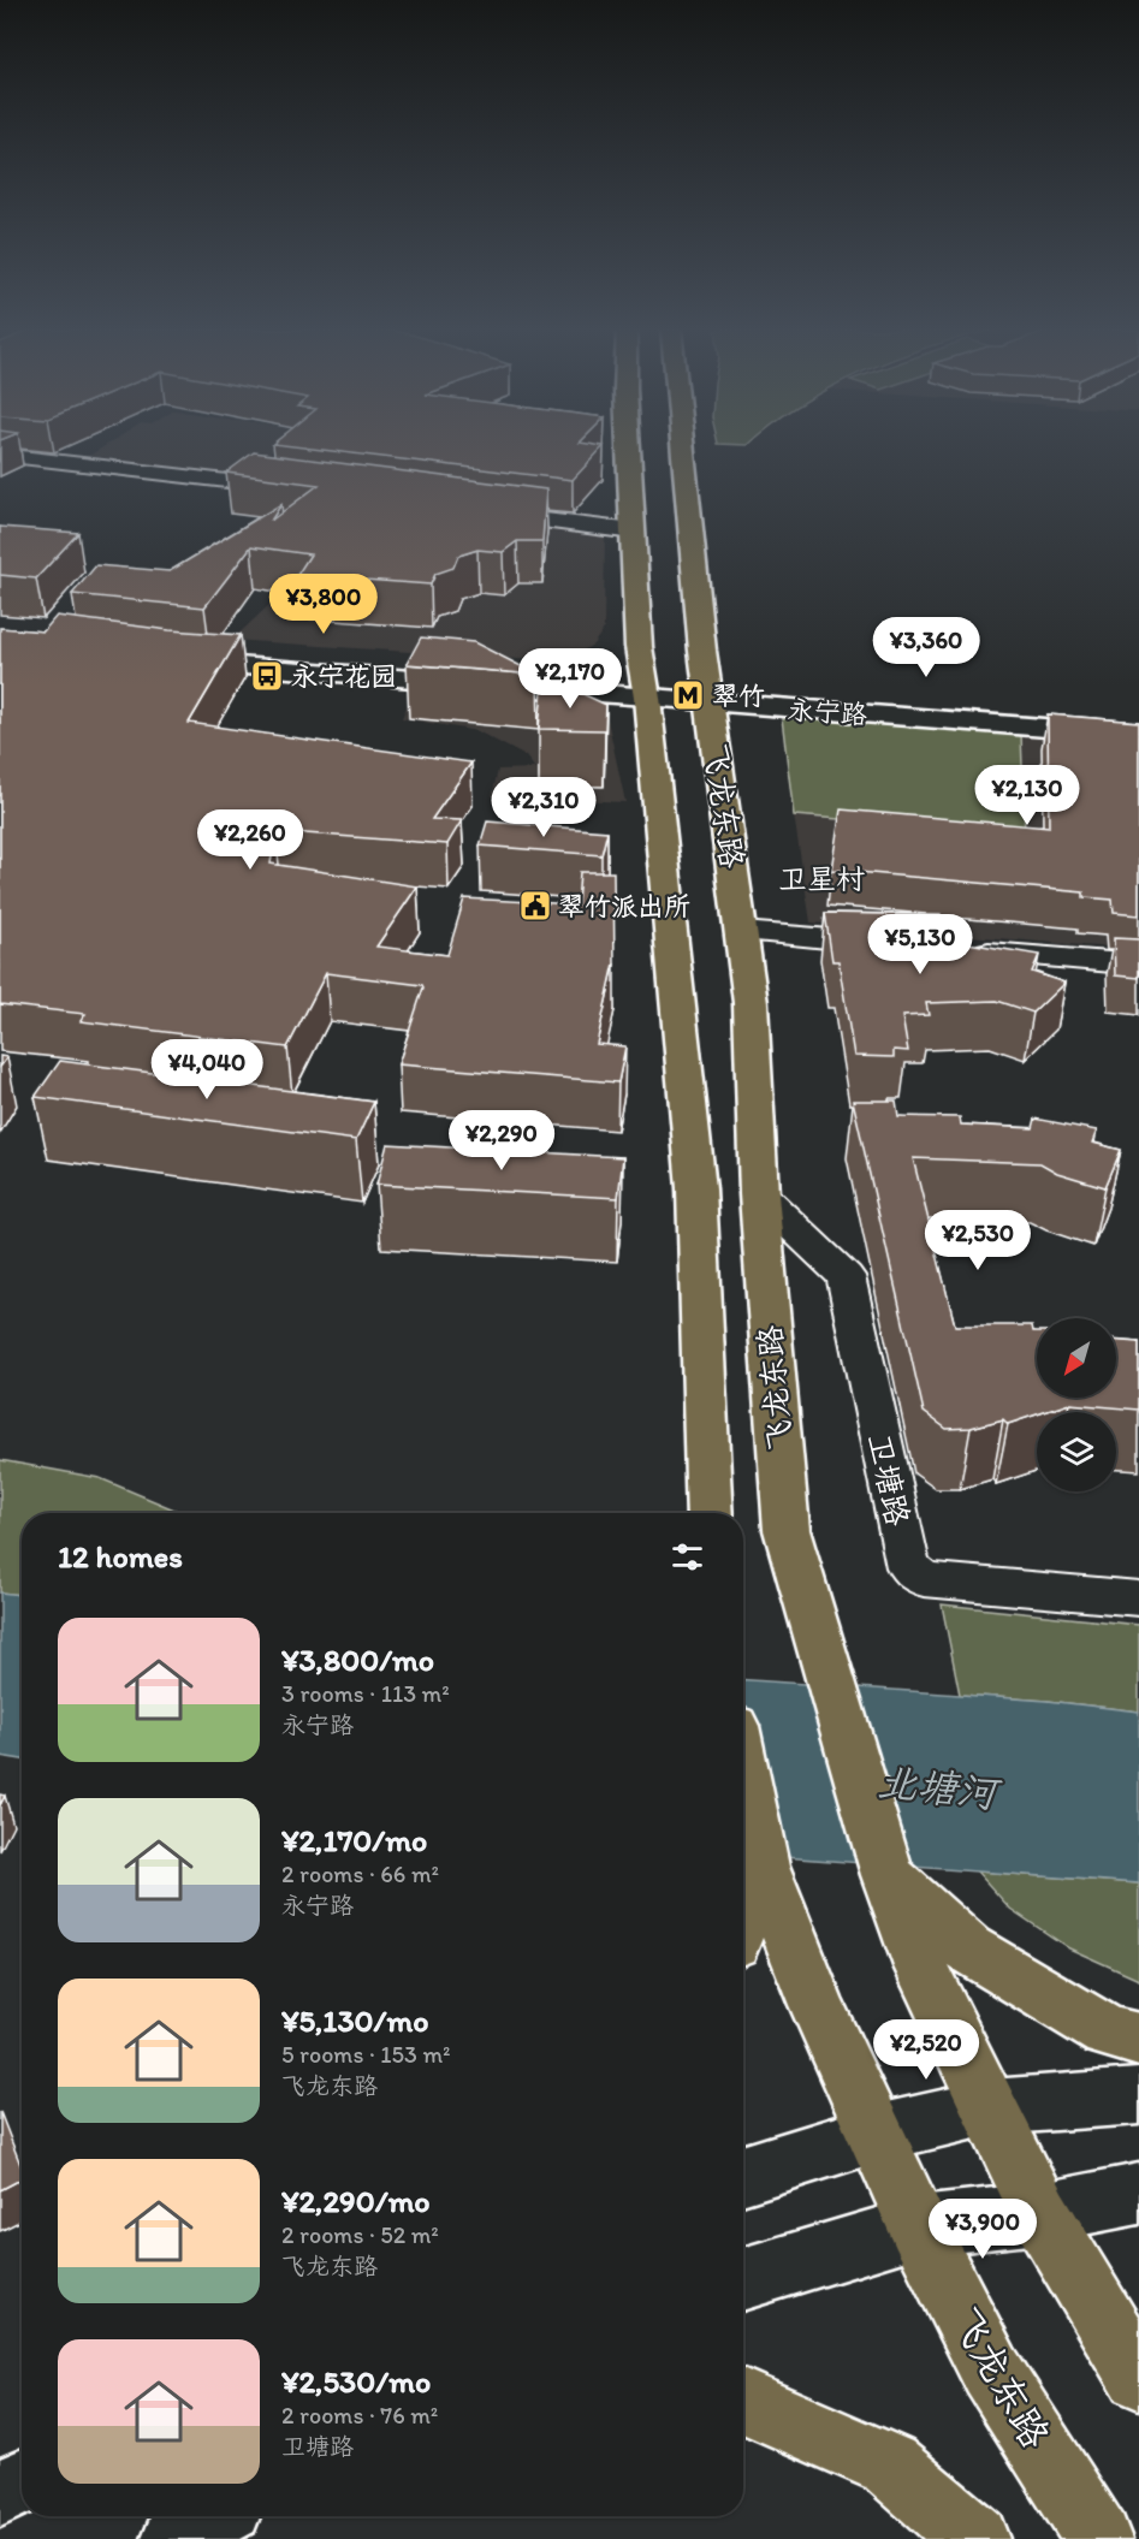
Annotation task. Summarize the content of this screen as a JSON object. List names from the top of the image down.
{
  "streets": {
    "main road": ["永宁路", "飞龙东路"],
    "street": ["卫塘路"]
  },
  "crossings": [
    ["永宁路", "飞龙东路"],
    ["飞龙东路", "卫塘路"]
  ],
  "districts": ["卫星村"],
  "water": ["北塘河"],
  "places": {
    "bus stop": ["永宁花园"],
    "metro station": ["翠竹"],
    "public building": ["翠竹派出所"]
  },
  "north": "bottom left",
  "page": {
    "price": [
      "¥3,800",
      "¥3,360",
      "¥2,170",
      "¥2,130",
      "¥2,310",
      "¥2,260",
      "¥5,130",
      "¥4,040",
      "¥2,290",
      "¥2,530",
      "¥2,520",
      "¥3,900"
    ],
    "heading": "12 homes",
    "list": [
      {
        "name": "¥3,800/mo",
        "note": "3 rooms · 113 m² · 永宁路"
      },
      {
        "name": "¥2,170/mo",
        "note": "2 rooms · 66 m² · 永宁路"
      },
      {
        "name": "¥5,130/mo",
        "note": "5 rooms · 153 m² · 飞龙东路"
      },
      {
        "name": "¥2,290/mo",
        "note": "2 rooms · 52 m² · 飞龙东路"
      },
      {
        "name": "¥2,530/mo",
        "note": "2 rooms · 76 m² · 卫塘路"
      }
    ]
  }
}
